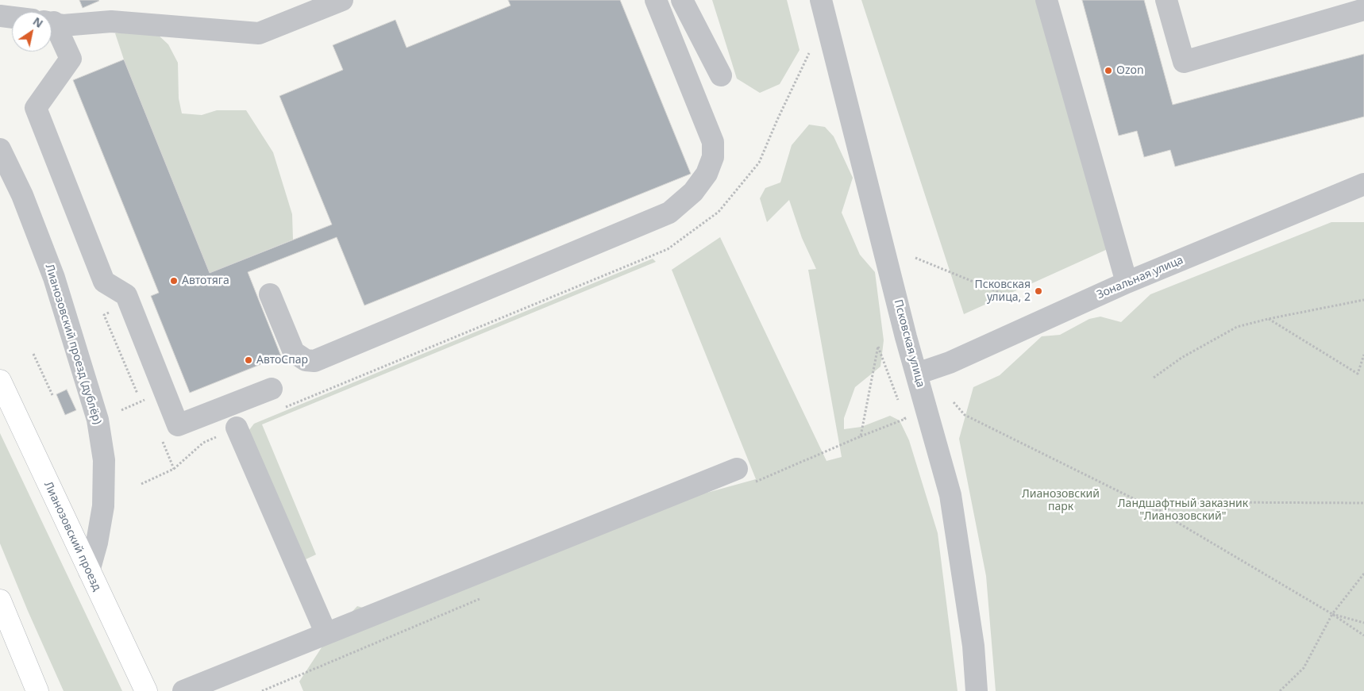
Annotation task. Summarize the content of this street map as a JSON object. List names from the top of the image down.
{
  "streets": {
    "main road": ["Лианозовский проезд"],
    "street": ["Зональная улица", "Псковская улица", "Лианозовский проезд (дублёр)"]
  },
  "crossings": [
    ["Зональная улица", "Псковская улица"],
    ["Лианозовский проезд (дублёр)", "Лианозовский проезд"]
  ],
  "parks": ["Лианозовский парк", "Ландшафтный заказник \"Лианозовский\""],
  "places": [
    "Ozon",
    "Автотяга",
    "Псковская улица, 2",
    "АвтоСпар"
  ],
  "north": "top right"
}
